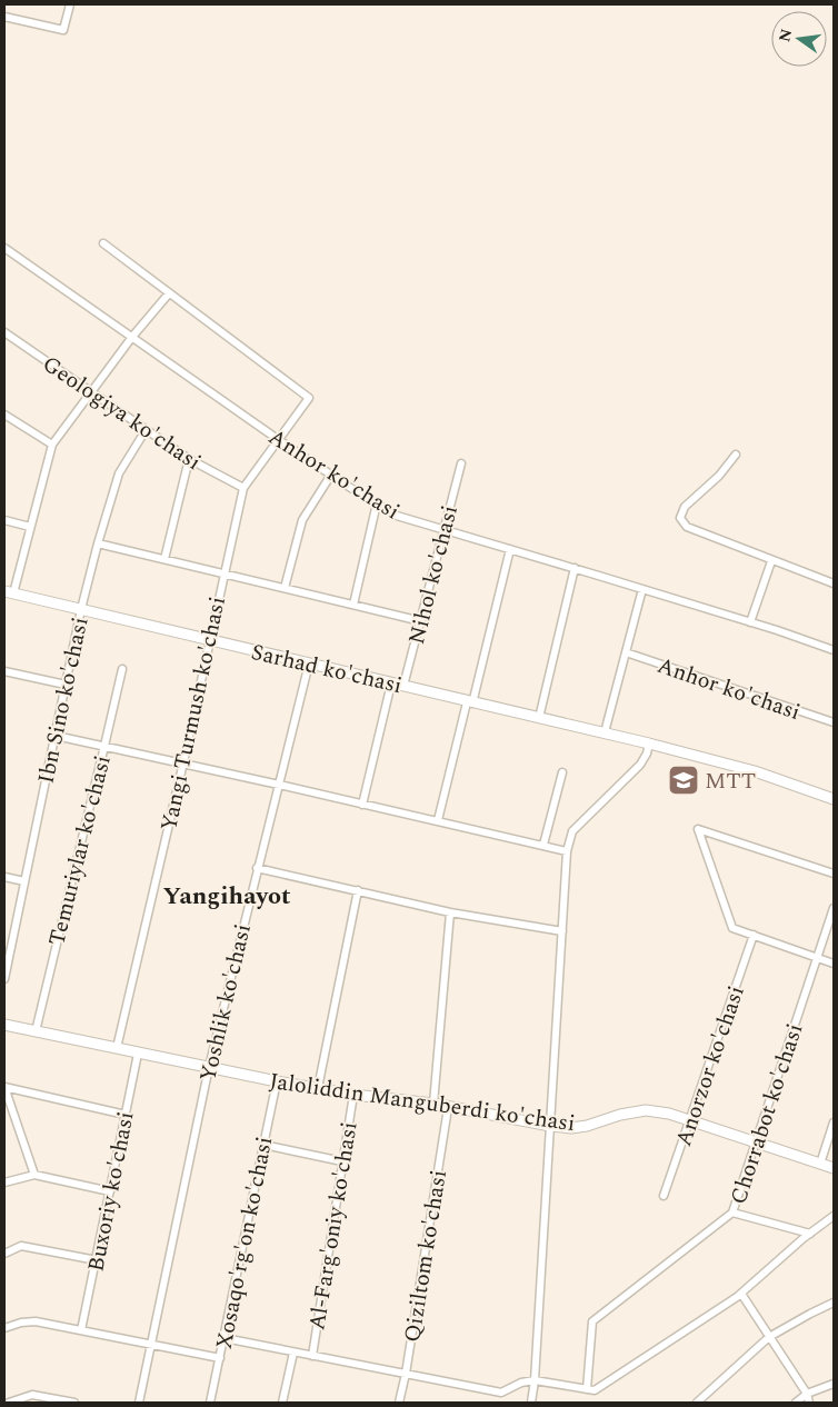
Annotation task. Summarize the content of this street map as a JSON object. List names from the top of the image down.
{
  "streets": {
    "street": [
      "Geologiya ko'chasi",
      "Anhor ko'chasi",
      "Nihol ko'chasi",
      "Sarhad ko'chasi",
      "Ibn Sino ko'chasi",
      "Yangi Turmush ko'chasi",
      "Temuriylar ko'chasi",
      "Yoshlik ko'chasi",
      "Anorzor ko'chasi",
      "Jaloliddin Manguberdi ko'chasi",
      "Chorrabot ko'chasi",
      "Buxoriy ko'chasi",
      "Al-Farg'oniy ko'chasi",
      "Xosaqo'rg'on ko'chasi",
      "Qiziltom ko'chasi"
    ]
  },
  "crossings": [
    ["Geologiya ko'chasi", "Ibn Sino ko'chasi"],
    ["Geologiya ko'chasi", "Yangi Turmush ko'chasi"],
    ["Anhor ko'chasi", "Nihol ko'chasi"],
    ["Anhor ko'chasi", "Yangi Turmush ko'chasi"],
    ["Nihol ko'chasi", "Sarhad ko'chasi"],
    ["Sarhad ko'chasi", "Ibn Sino ko'chasi"],
    ["Sarhad ko'chasi", "Yangi Turmush ko'chasi"],
    ["Sarhad ko'chasi", "Yoshlik ko'chasi"],
    ["Yangi Turmush ko'chasi", "Jaloliddin Manguberdi ko'chasi"],
    ["Temuriylar ko'chasi", "Jaloliddin Manguberdi ko'chasi"],
    ["Yoshlik ko'chasi", "Jaloliddin Manguberdi ko'chasi"],
    ["Anorzor ko'chasi", "Jaloliddin Manguberdi ko'chasi"],
    ["Jaloliddin Manguberdi ko'chasi", "Chorrabot ko'chasi"],
    ["Jaloliddin Manguberdi ko'chasi", "Buxoriy ko'chasi"],
    ["Jaloliddin Manguberdi ko'chasi", "Al-Farg'oniy ko'chasi"],
    ["Jaloliddin Manguberdi ko'chasi", "Xosaqo'rg'on ko'chasi"],
    ["Jaloliddin Manguberdi ko'chasi", "Qiziltom ko'chasi"]
  ],
  "districts": ["Yangihayot"],
  "places": {
    "school or university": ["MTT"]
  },
  "north": "left"
}
